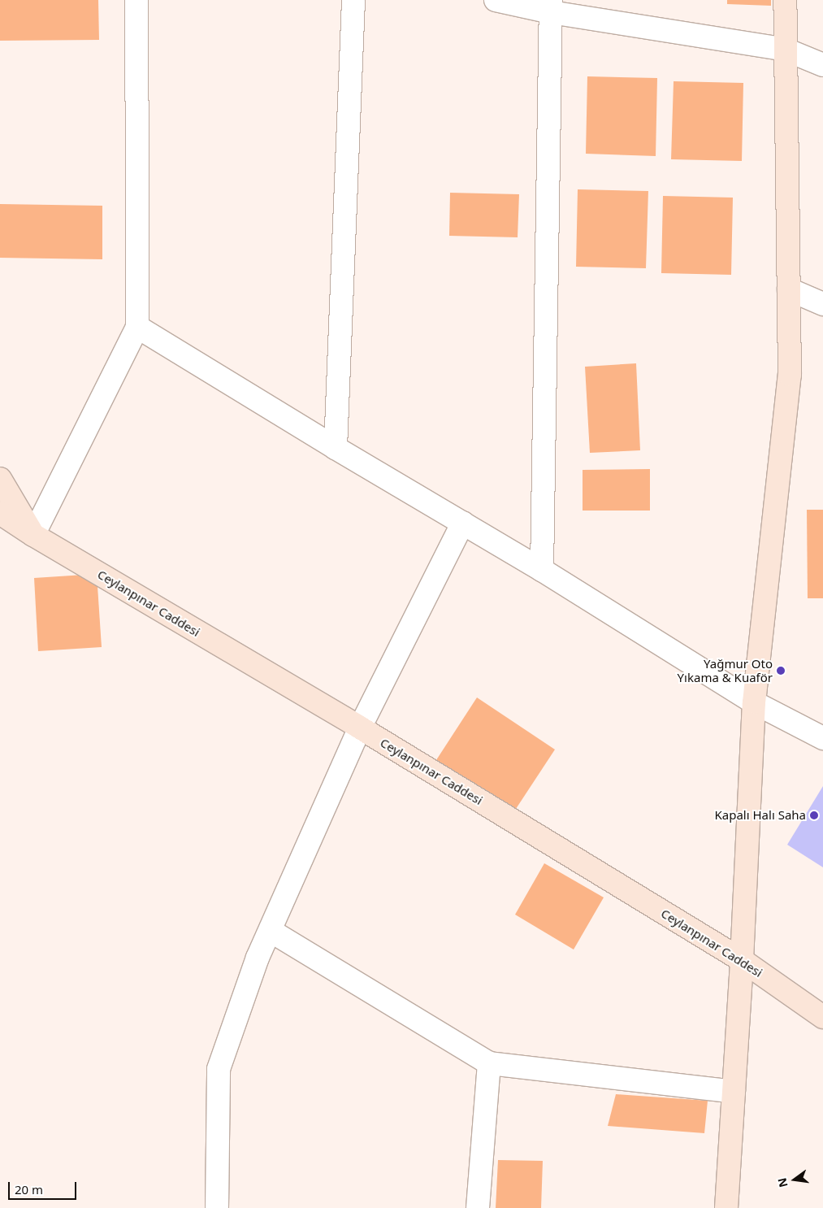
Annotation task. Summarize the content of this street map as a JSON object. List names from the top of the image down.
{
  "streets": {
    "street": ["Ceylanpınar Caddesi"]
  },
  "places": ["Yağmur Oto Yıkama & Kuaför", "Kapalı Halı Saha"],
  "scale_bar": "20 m",
  "north": "left"
}
